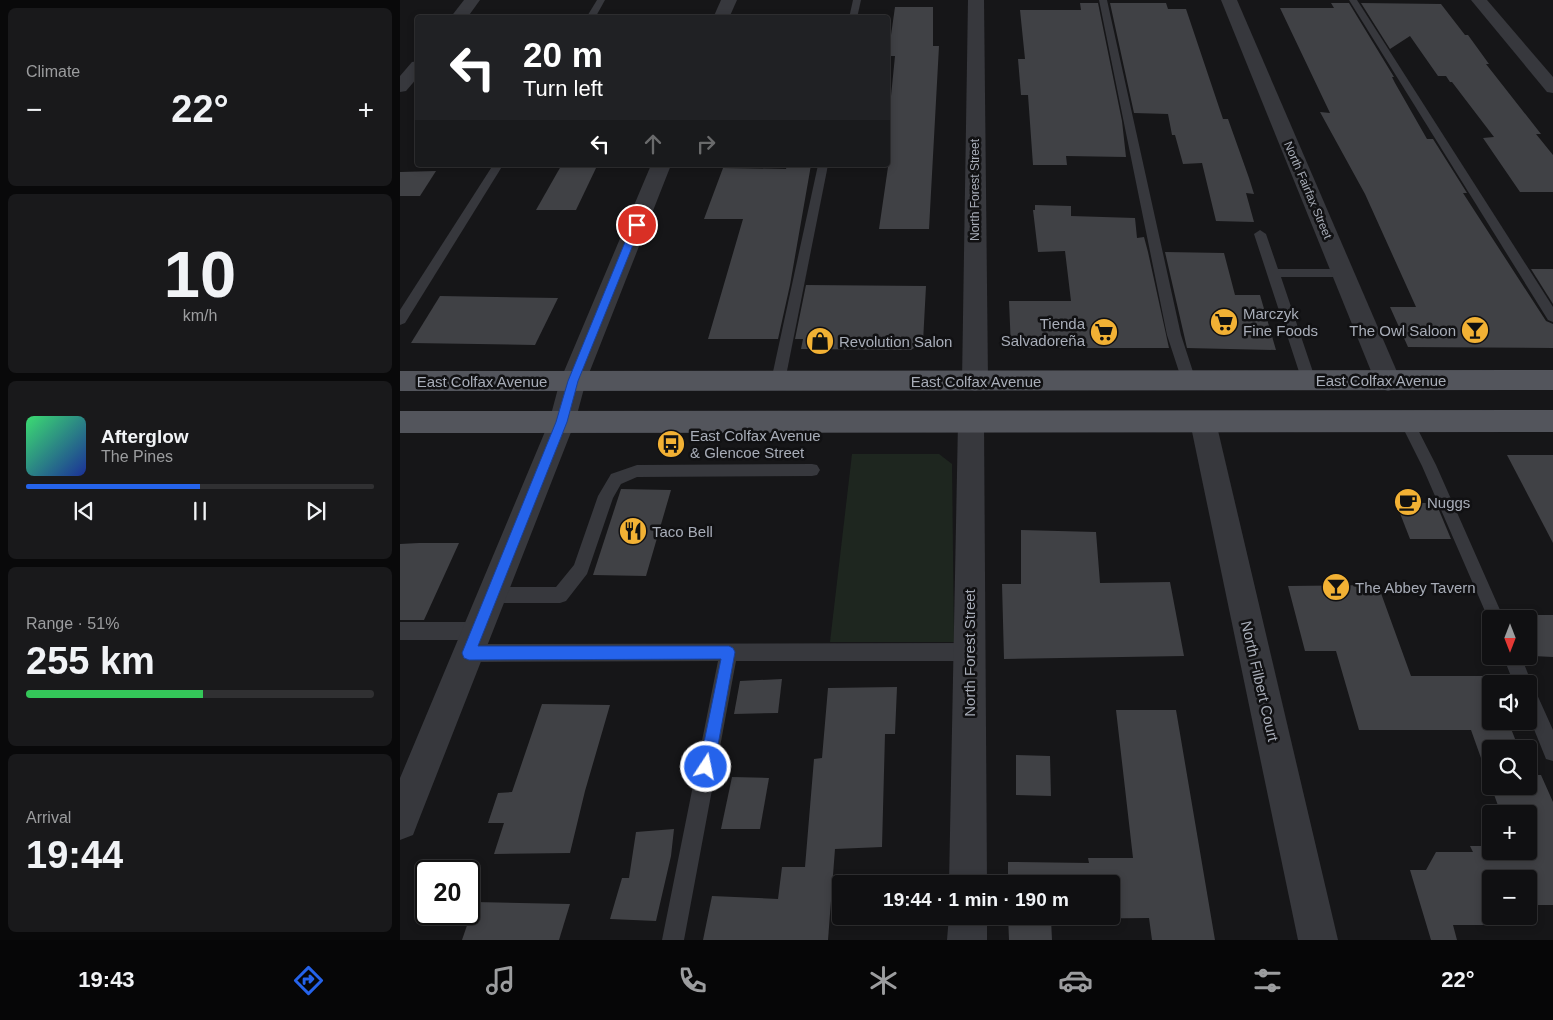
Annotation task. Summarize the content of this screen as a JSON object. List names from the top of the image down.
{
  "streets": {
    "main road": ["East Colfax Avenue"],
    "street": ["North Forest Street", "North Fairfax Street", "North Filbert Court"]
  },
  "crossings": [
    ["North Forest Street", "East Colfax Avenue"],
    ["North Fairfax Street", "East Colfax Avenue"]
  ],
  "places": {
    "supermarket": ["Marczyk Fine Foods", "Tienda Salvadoreña"],
    "bar": ["The Owl Saloon", "The Abbey Tavern"],
    "shop": ["Revolution Salon"],
    "bus stop": ["East Colfax Avenue & Glencoe Street"],
    "cafe": ["Nuggs"],
    "restaurant": ["Taco Bell"]
  },
  "north": "bottom",
  "page": {
    "tile": [
      "Climate",
      ["10", "km/h"],
      ["Range · 51%", "255 km"],
      ["Arrival", "19:44"]
    ],
    "turn": ["20 m", "Turn left"],
    "heat": ["−", "22°", "+"],
    "song": ["Afterglow", "The Pines"],
    "map_buttons": ["+", "−"],
    "limit": "20",
    "trip": "19:44 · 1 min · 190 m",
    "tabs": ["19:43", "22°"]
  }
}
